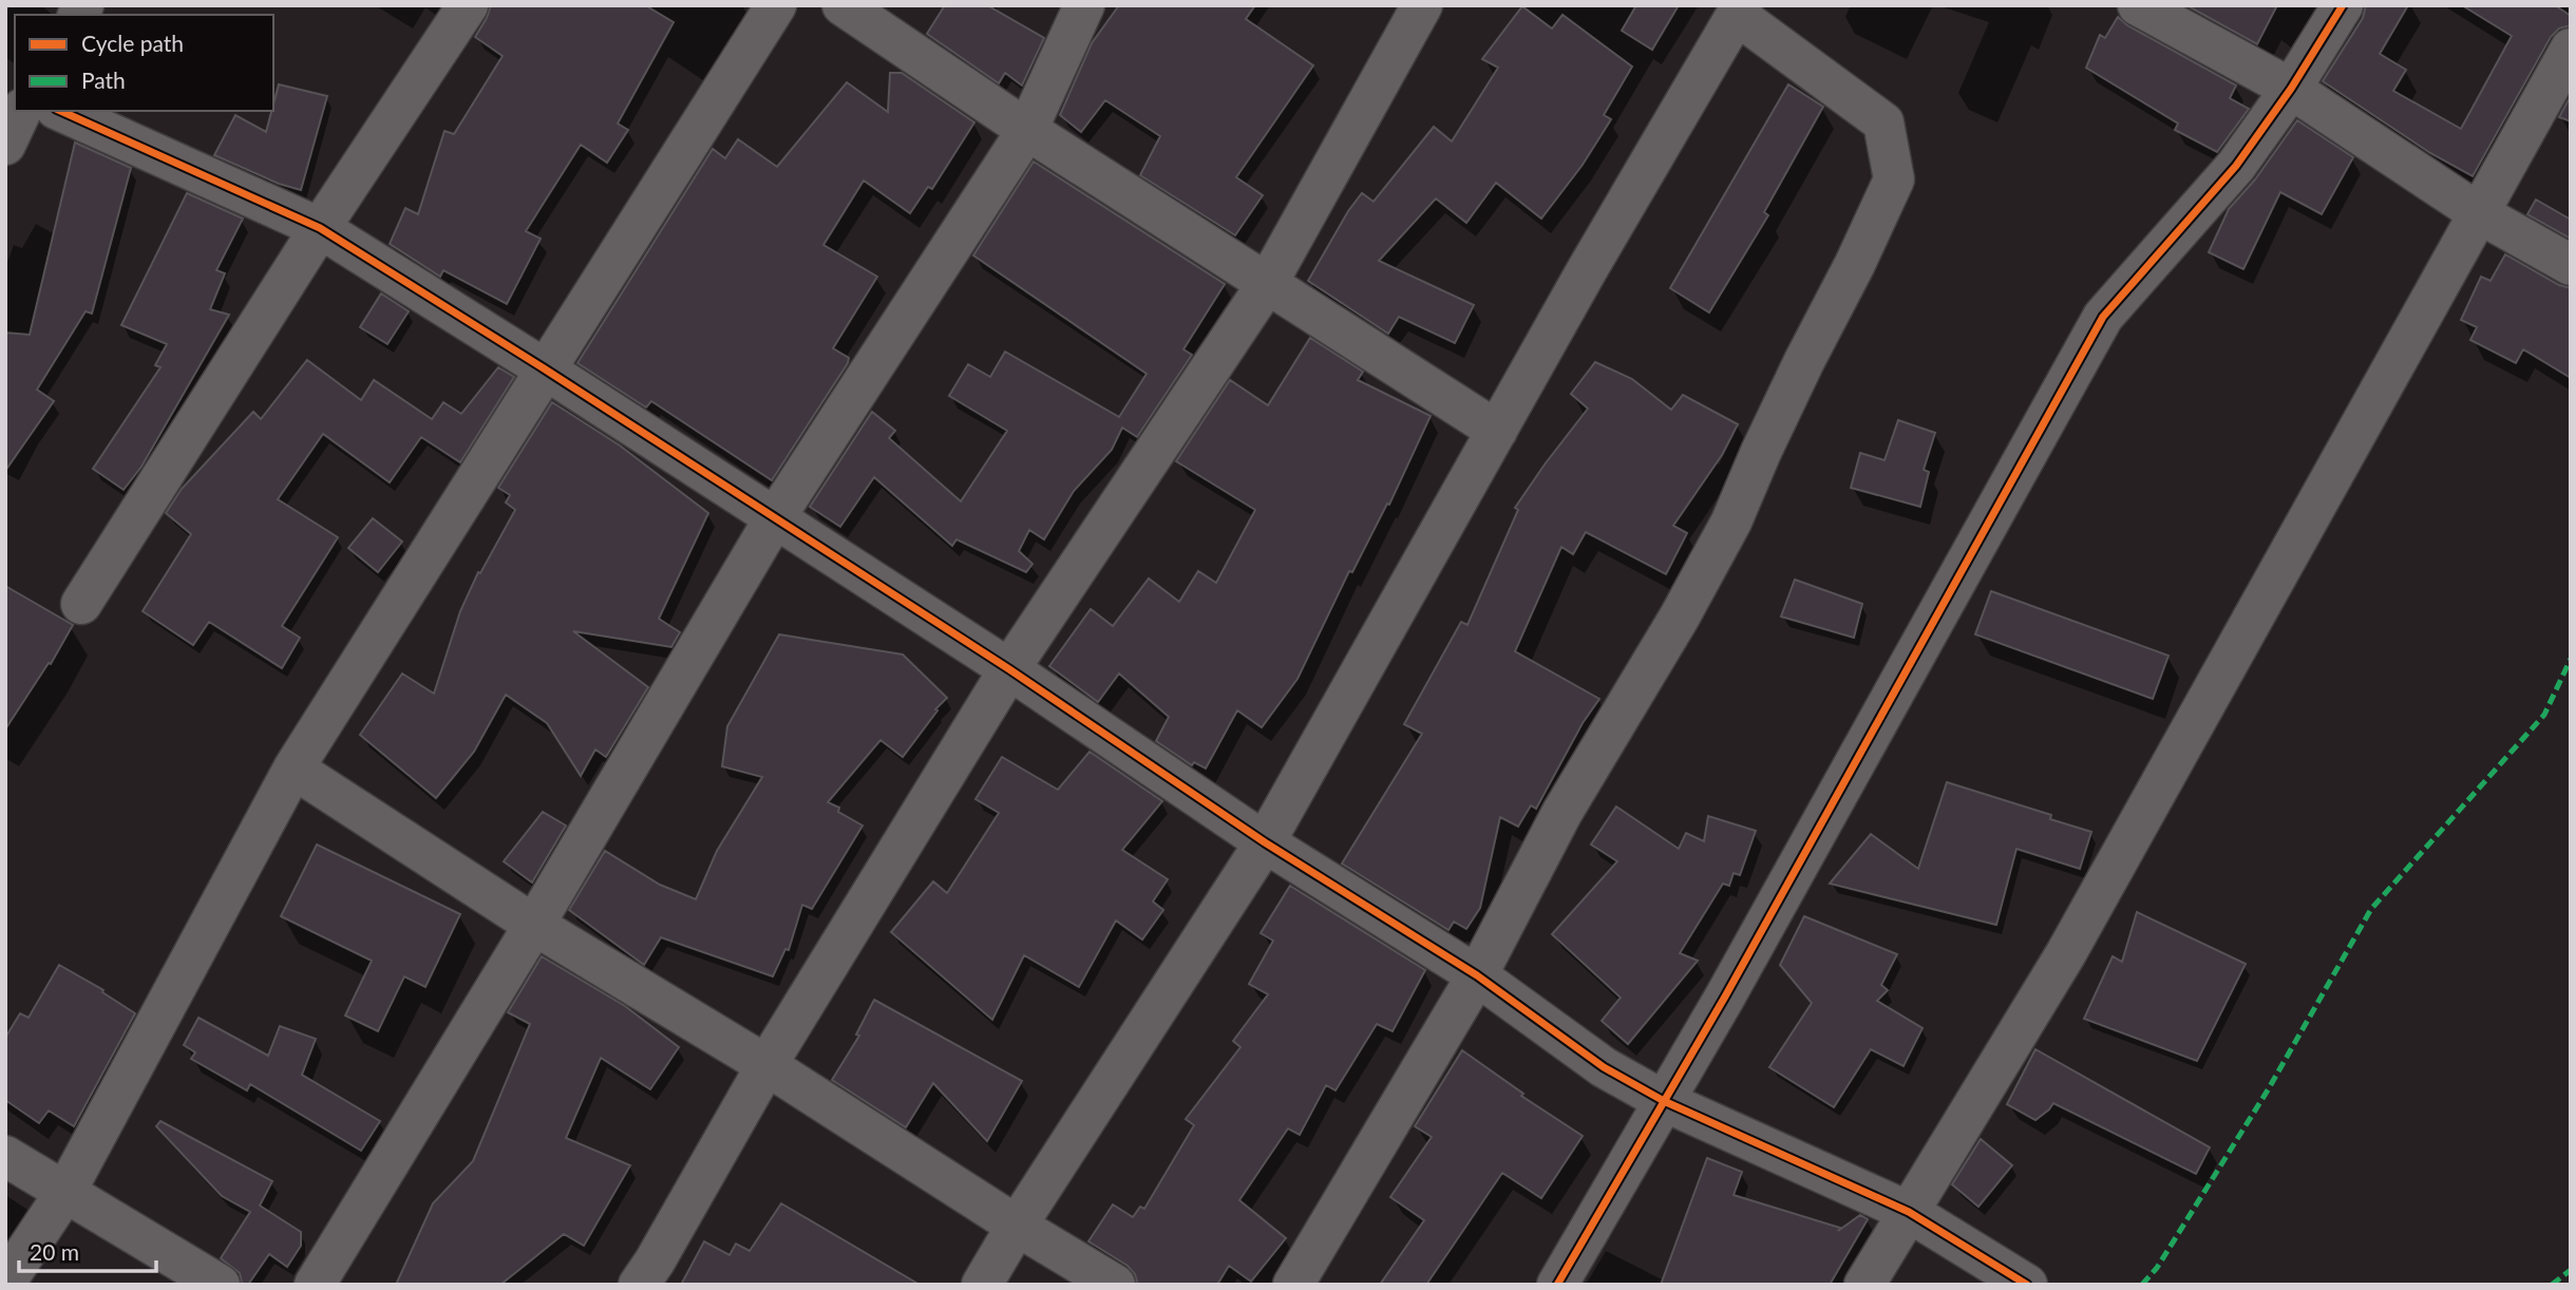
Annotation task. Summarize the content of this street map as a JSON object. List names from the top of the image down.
{
  "legend": ["Cycle path", "Path"],
  "scale_bar": "20 m"
}
